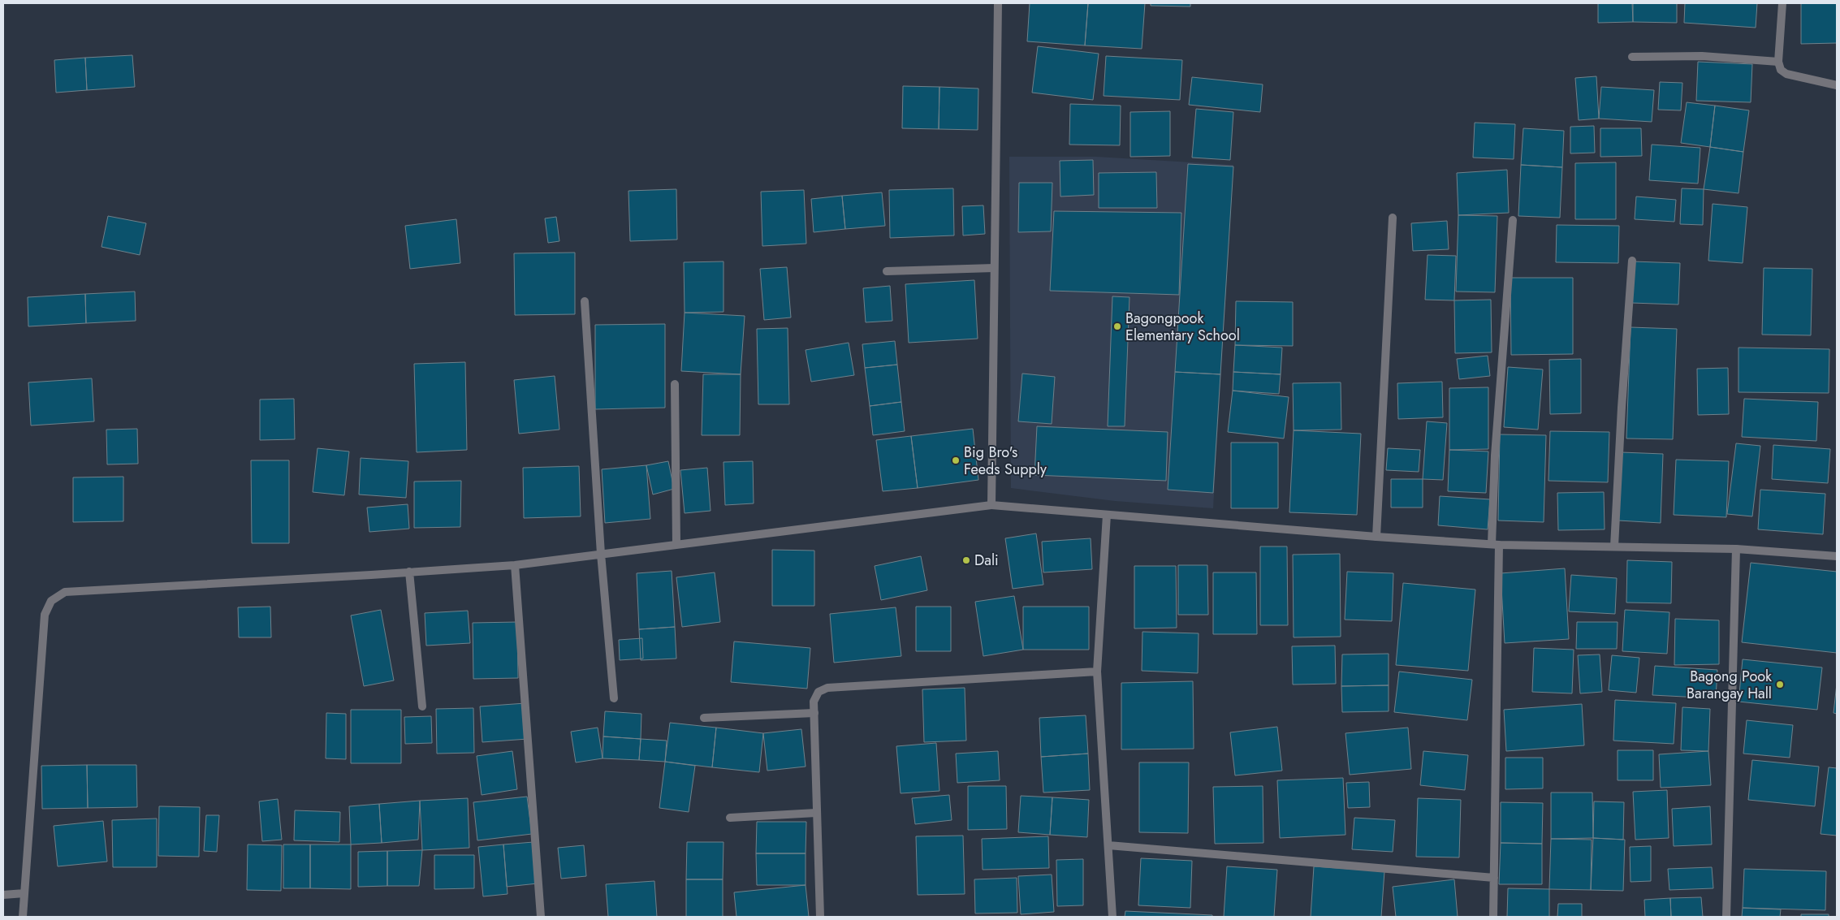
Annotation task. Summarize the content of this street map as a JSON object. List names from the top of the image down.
{
  "places": [
    "Bagongpook Elementary School",
    "Big Bro's Feeds Supply",
    "Dali",
    "Bagong Pook Barangay Hall"
  ]
}
